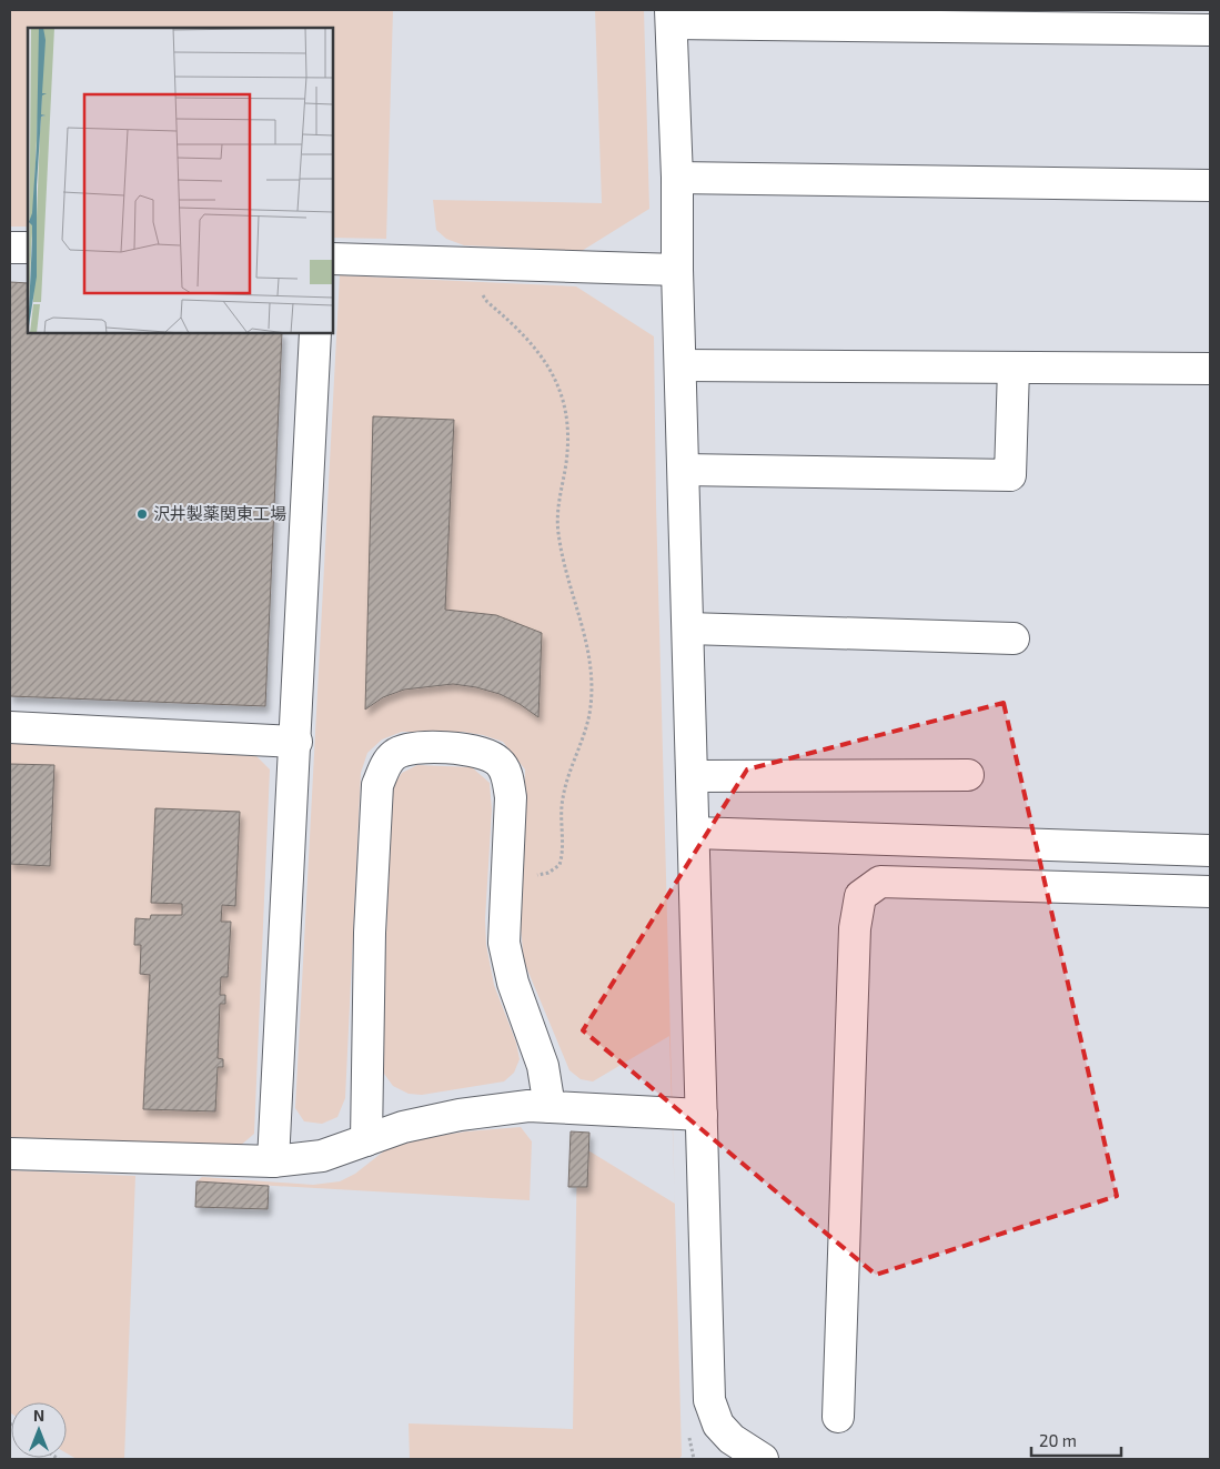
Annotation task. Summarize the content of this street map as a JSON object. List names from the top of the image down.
{
  "places": ["沢井製薬関東工場"],
  "scale_bar": "20 m",
  "north": "top"
}
